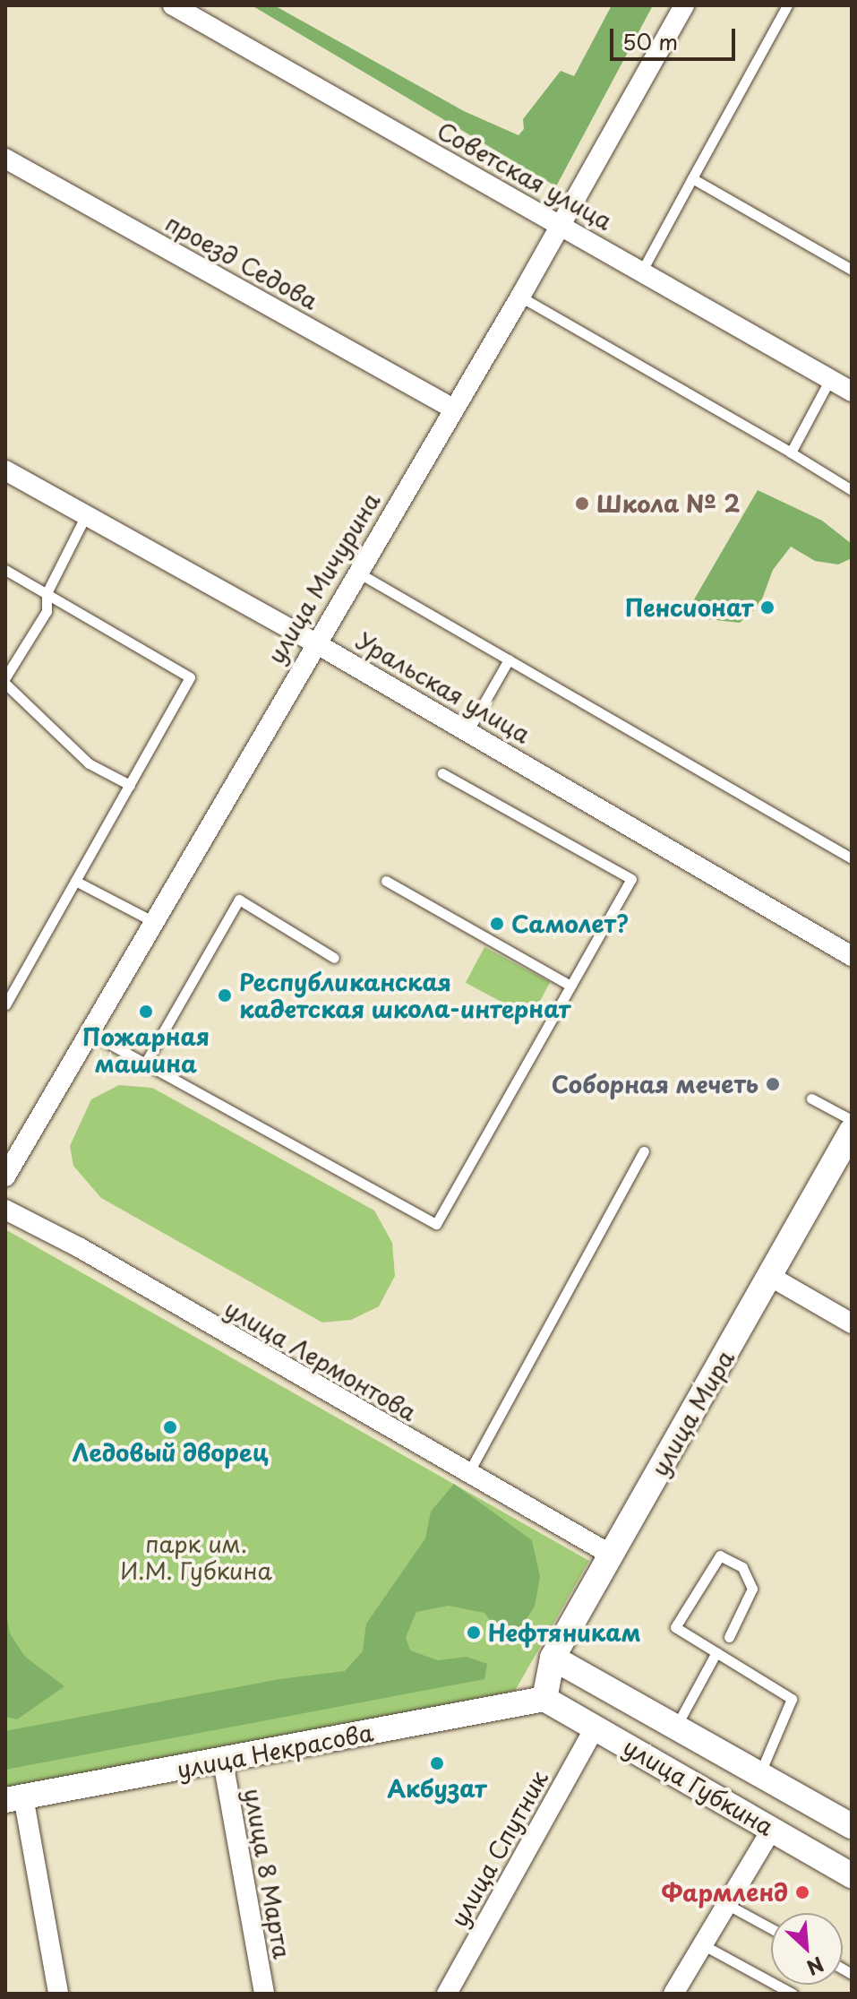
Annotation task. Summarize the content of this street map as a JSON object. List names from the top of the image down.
{
  "streets": {
    "street": [
      "Советская улица",
      "проезд Седова",
      "улица Мичурина",
      "Уральская улица",
      "улица Лермонтова",
      "улица Мира",
      "улица Некрасова",
      "улица Губкина",
      "улица Спутник",
      "улица 8 Марта"
    ]
  },
  "crossings": [
    ["Советская улица", "улица Мичурина"],
    ["проезд Седова", "улица Мичурина"],
    ["улица Мичурина", "Уральская улица"],
    ["улица Лермонтова", "улица Мира"],
    ["улица Мира", "улица Некрасова"],
    ["улица Мира", "улица Губкина"],
    ["улица Некрасова", "улица Губкина"],
    ["улица Некрасова", "улица 8 Марта"],
    ["улица Губкина", "улица Спутник"]
  ],
  "parks": ["парк им. И.М. Губкина"],
  "places": [
    "Школа № 2",
    "Пенсионат",
    "Самолет?",
    "Республиканская кадетская школа-интернат",
    "Пожарная машина",
    "Соборная мечеть",
    "Ледовый дворец",
    "Нефтяникам",
    "Акбузат",
    "Фармленд"
  ],
  "scale_bar": "50 m",
  "north": "bottom right"
}
